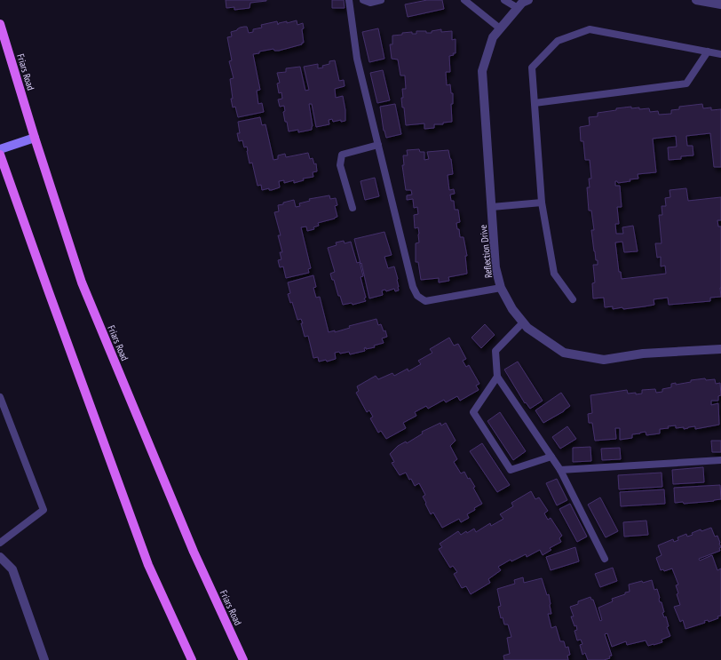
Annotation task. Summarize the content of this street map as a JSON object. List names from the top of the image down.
{
  "streets": {
    "main road": ["Friars Road"],
    "street": ["Reflection Drive"]
  }
}
